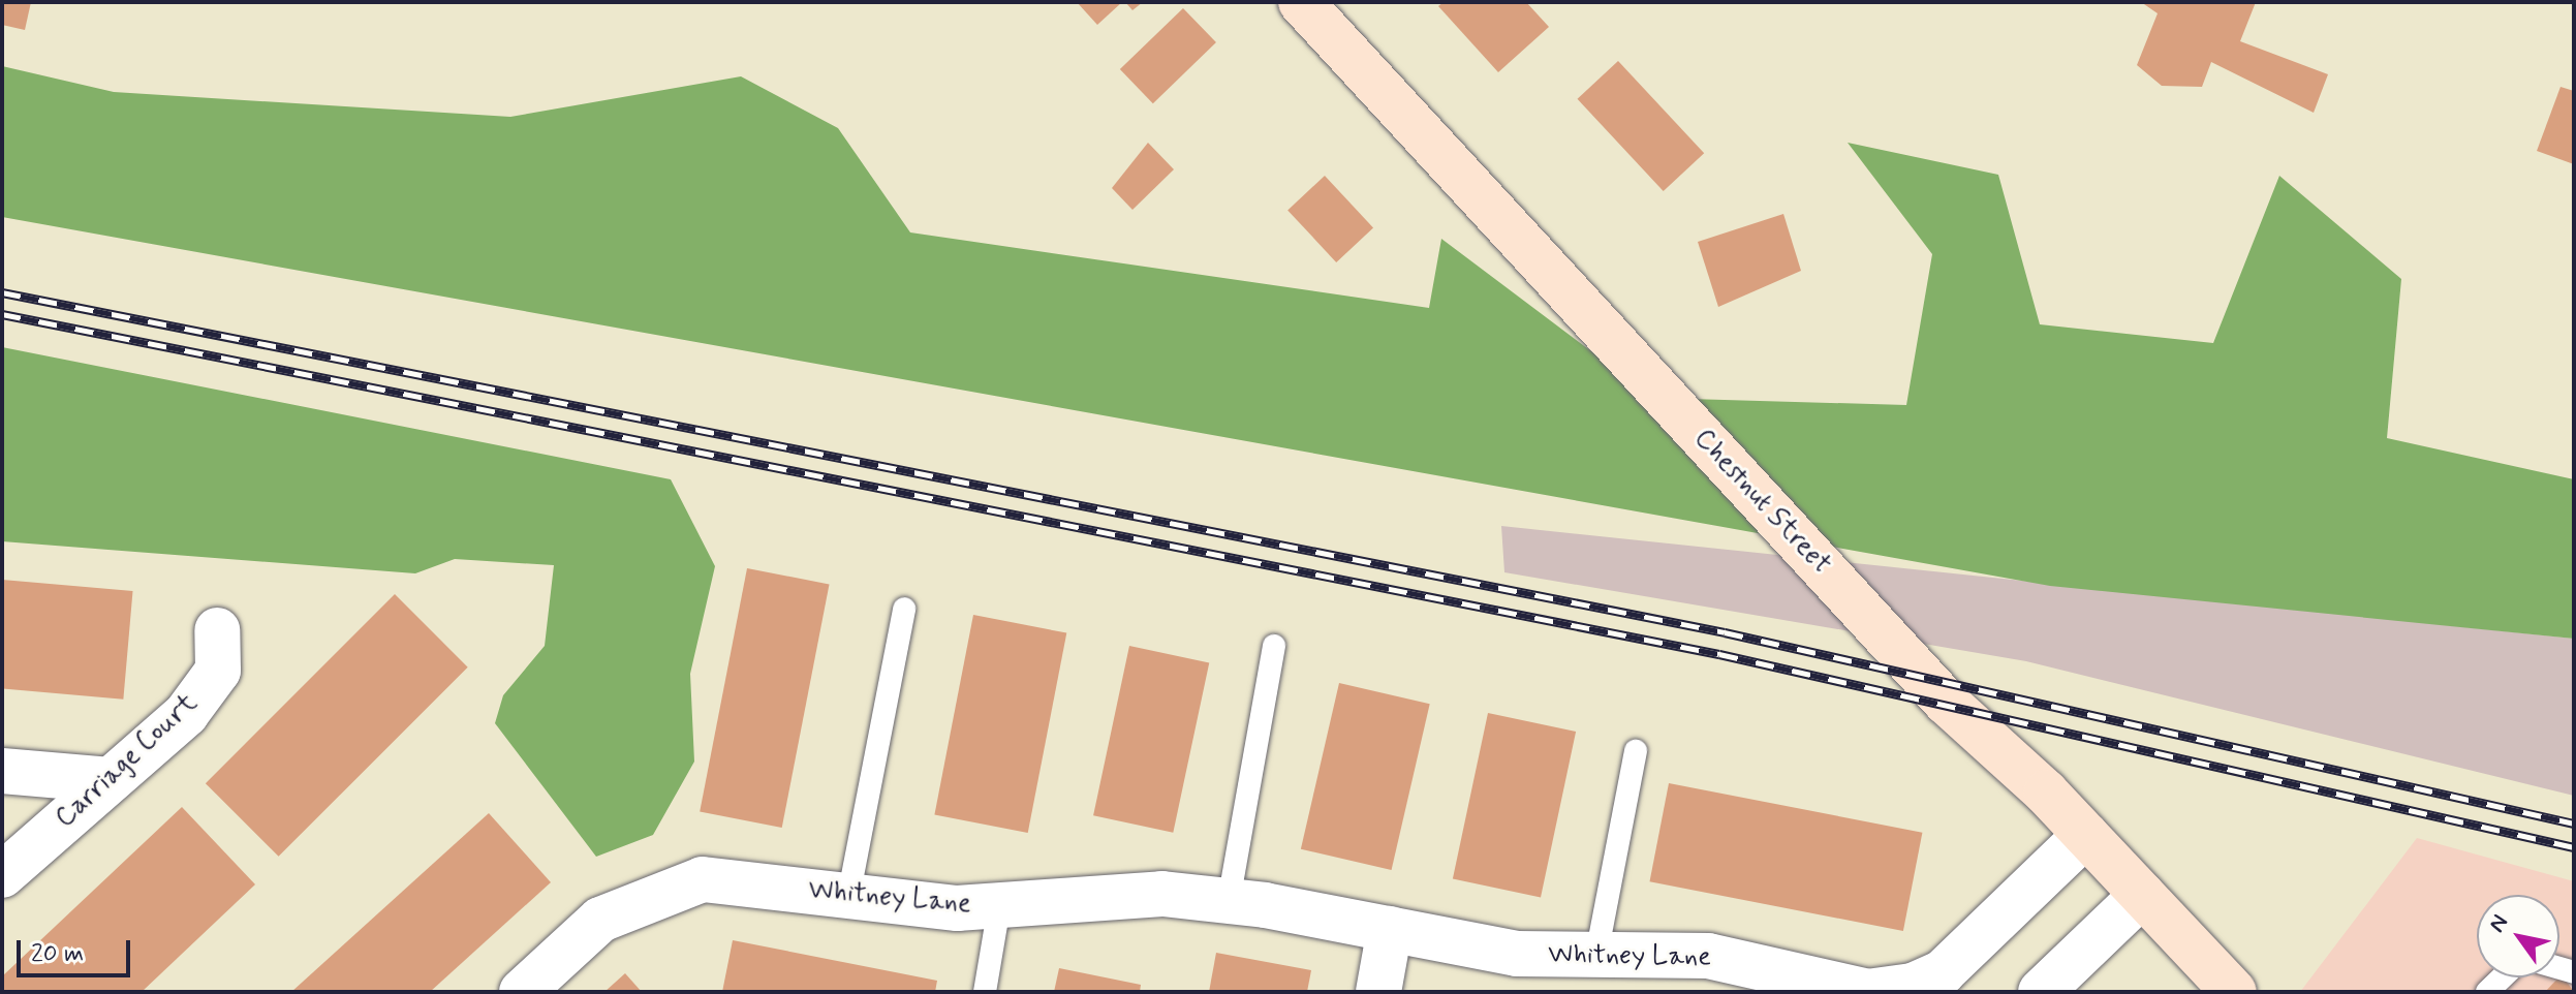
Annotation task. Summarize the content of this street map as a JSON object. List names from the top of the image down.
{
  "streets": {
    "street": ["Chestnut Street", "Carriage Court", "Whitney Lane"]
  },
  "crossings": [
    ["Chestnut Street", "Whitney Lane"]
  ],
  "scale_bar": "20 m",
  "north": "top left"
}
